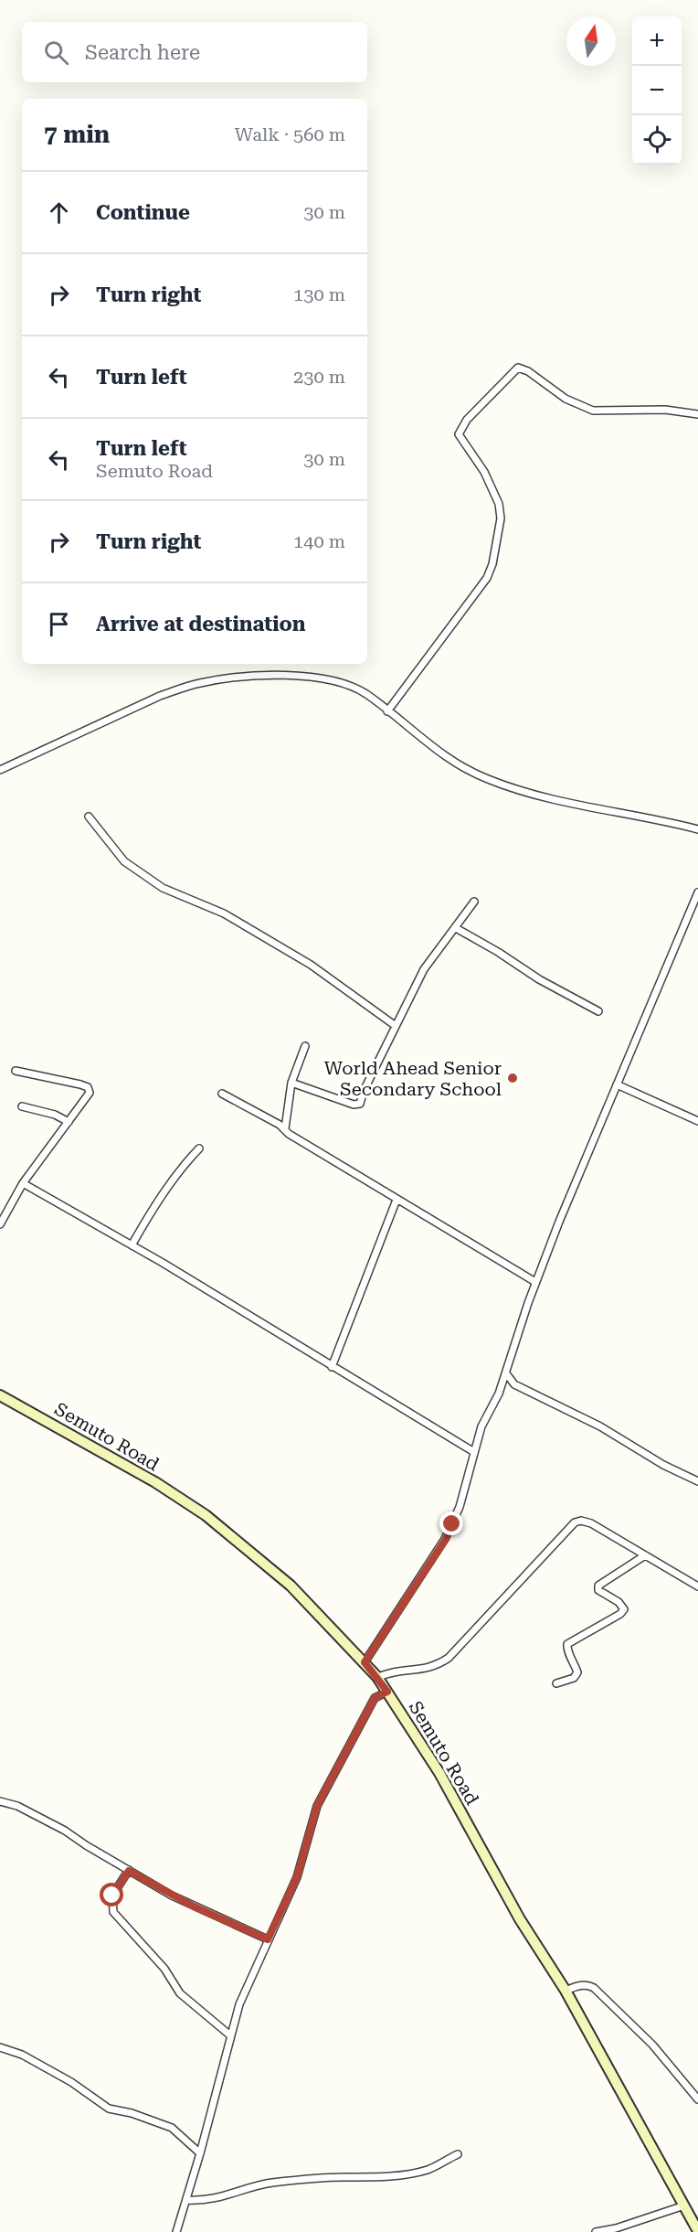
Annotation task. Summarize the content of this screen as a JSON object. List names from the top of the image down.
{
  "streets": {
    "main road": ["Semuto Road"]
  },
  "places": ["World Ahead Senior Secondary School"],
  "north": "top",
  "page": {
    "map_buttons": ["+", "−"],
    "search": "Search here",
    "heading": ["7 min", "Walk · 560 m"],
    "list": [
      ["Continue", "30 m"],
      ["Turn right", "130 m"],
      ["Turn left", "230 m"],
      ["Turn left", "Semuto Road", "30 m"],
      ["Turn right", "140 m"],
      "Arrive at destination"
    ]
  }
}
